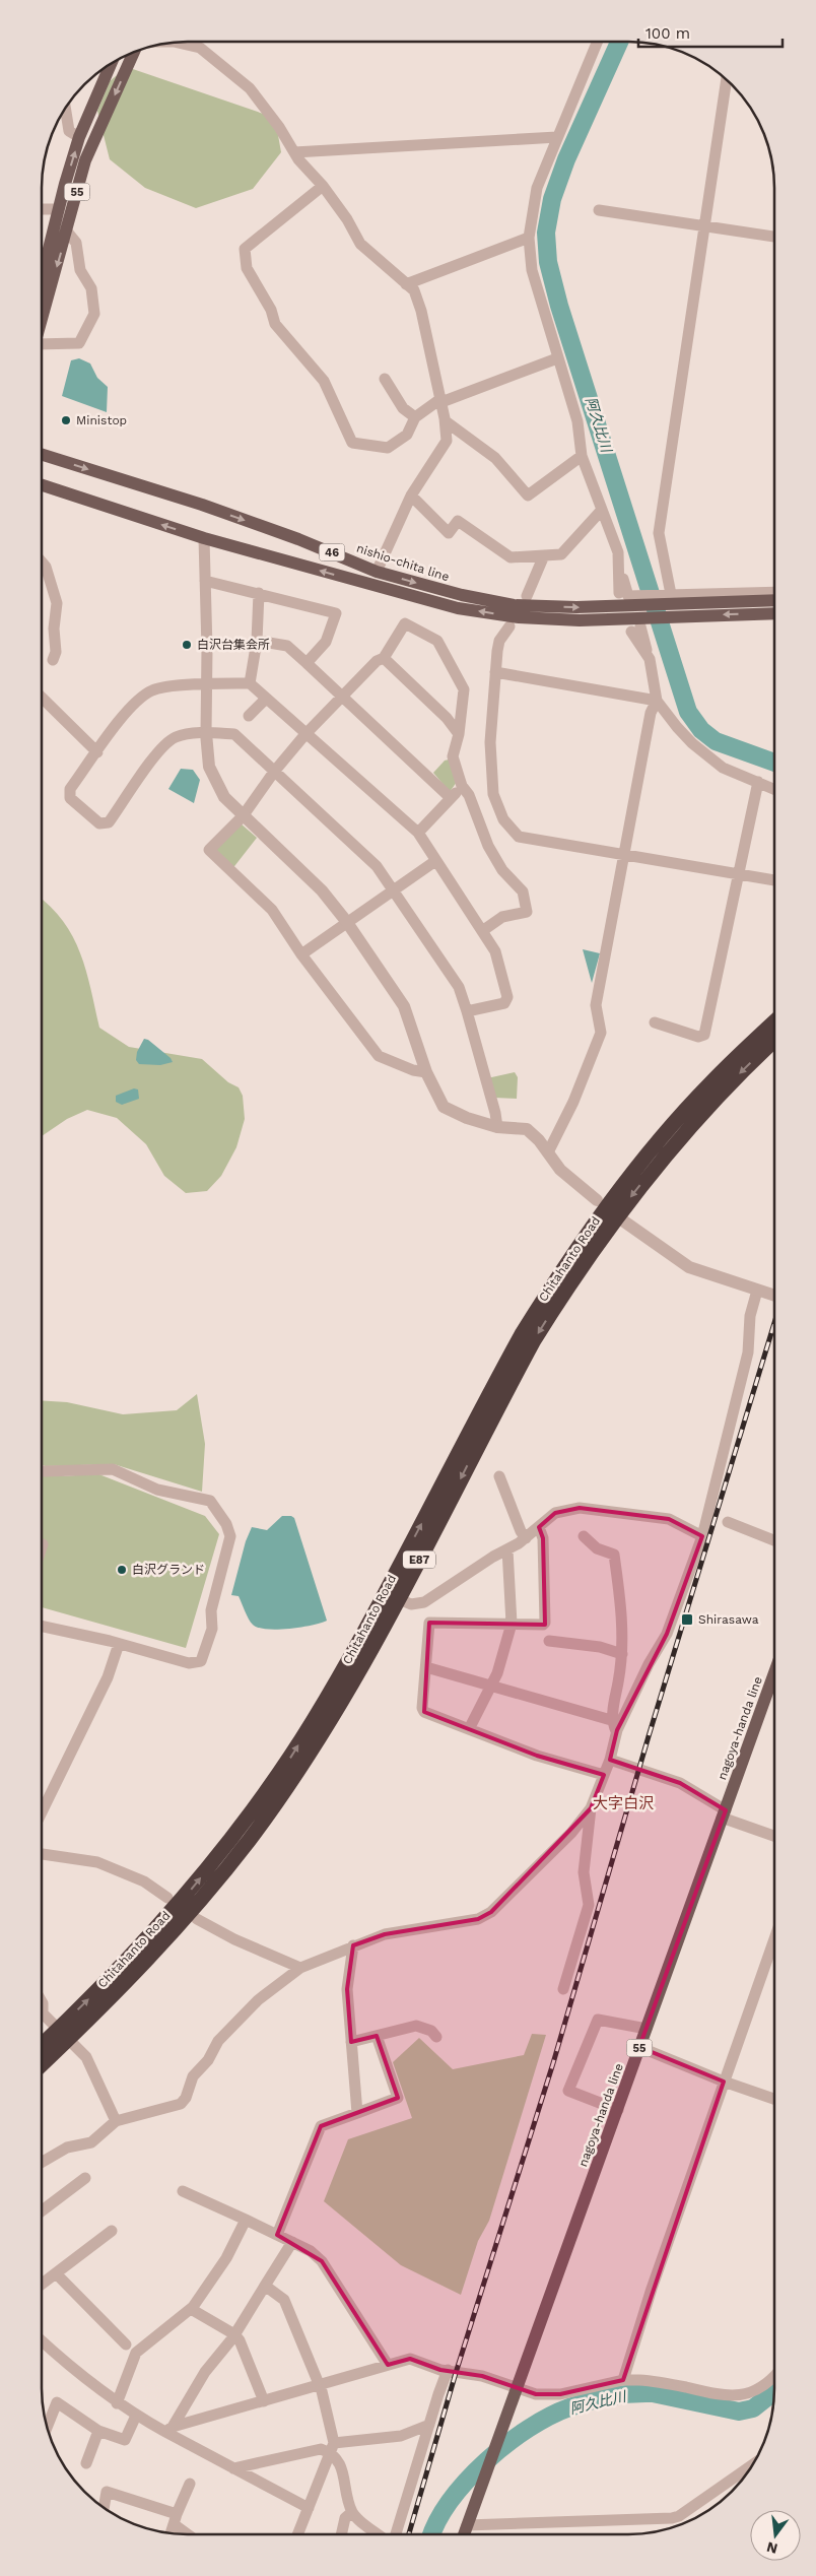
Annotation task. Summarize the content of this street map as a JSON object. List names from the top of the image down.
{
  "streets": {
    "highway": ["Chitahanto Road", "E87"],
    "main road": [
      "55",
      "46",
      "nishio-chita line",
      "nagoya-handa line"
    ]
  },
  "crossings": [
    ["55", "nagoya-handa line"]
  ],
  "districts": ["大字白沢"],
  "water": ["阿久比川"],
  "places": {
    "other": ["Ministop", "白沢台集会所", "白沢グランド"],
    "transit": ["Shirasawa"]
  },
  "scale_bar": "100 m",
  "north": "bottom"
}
